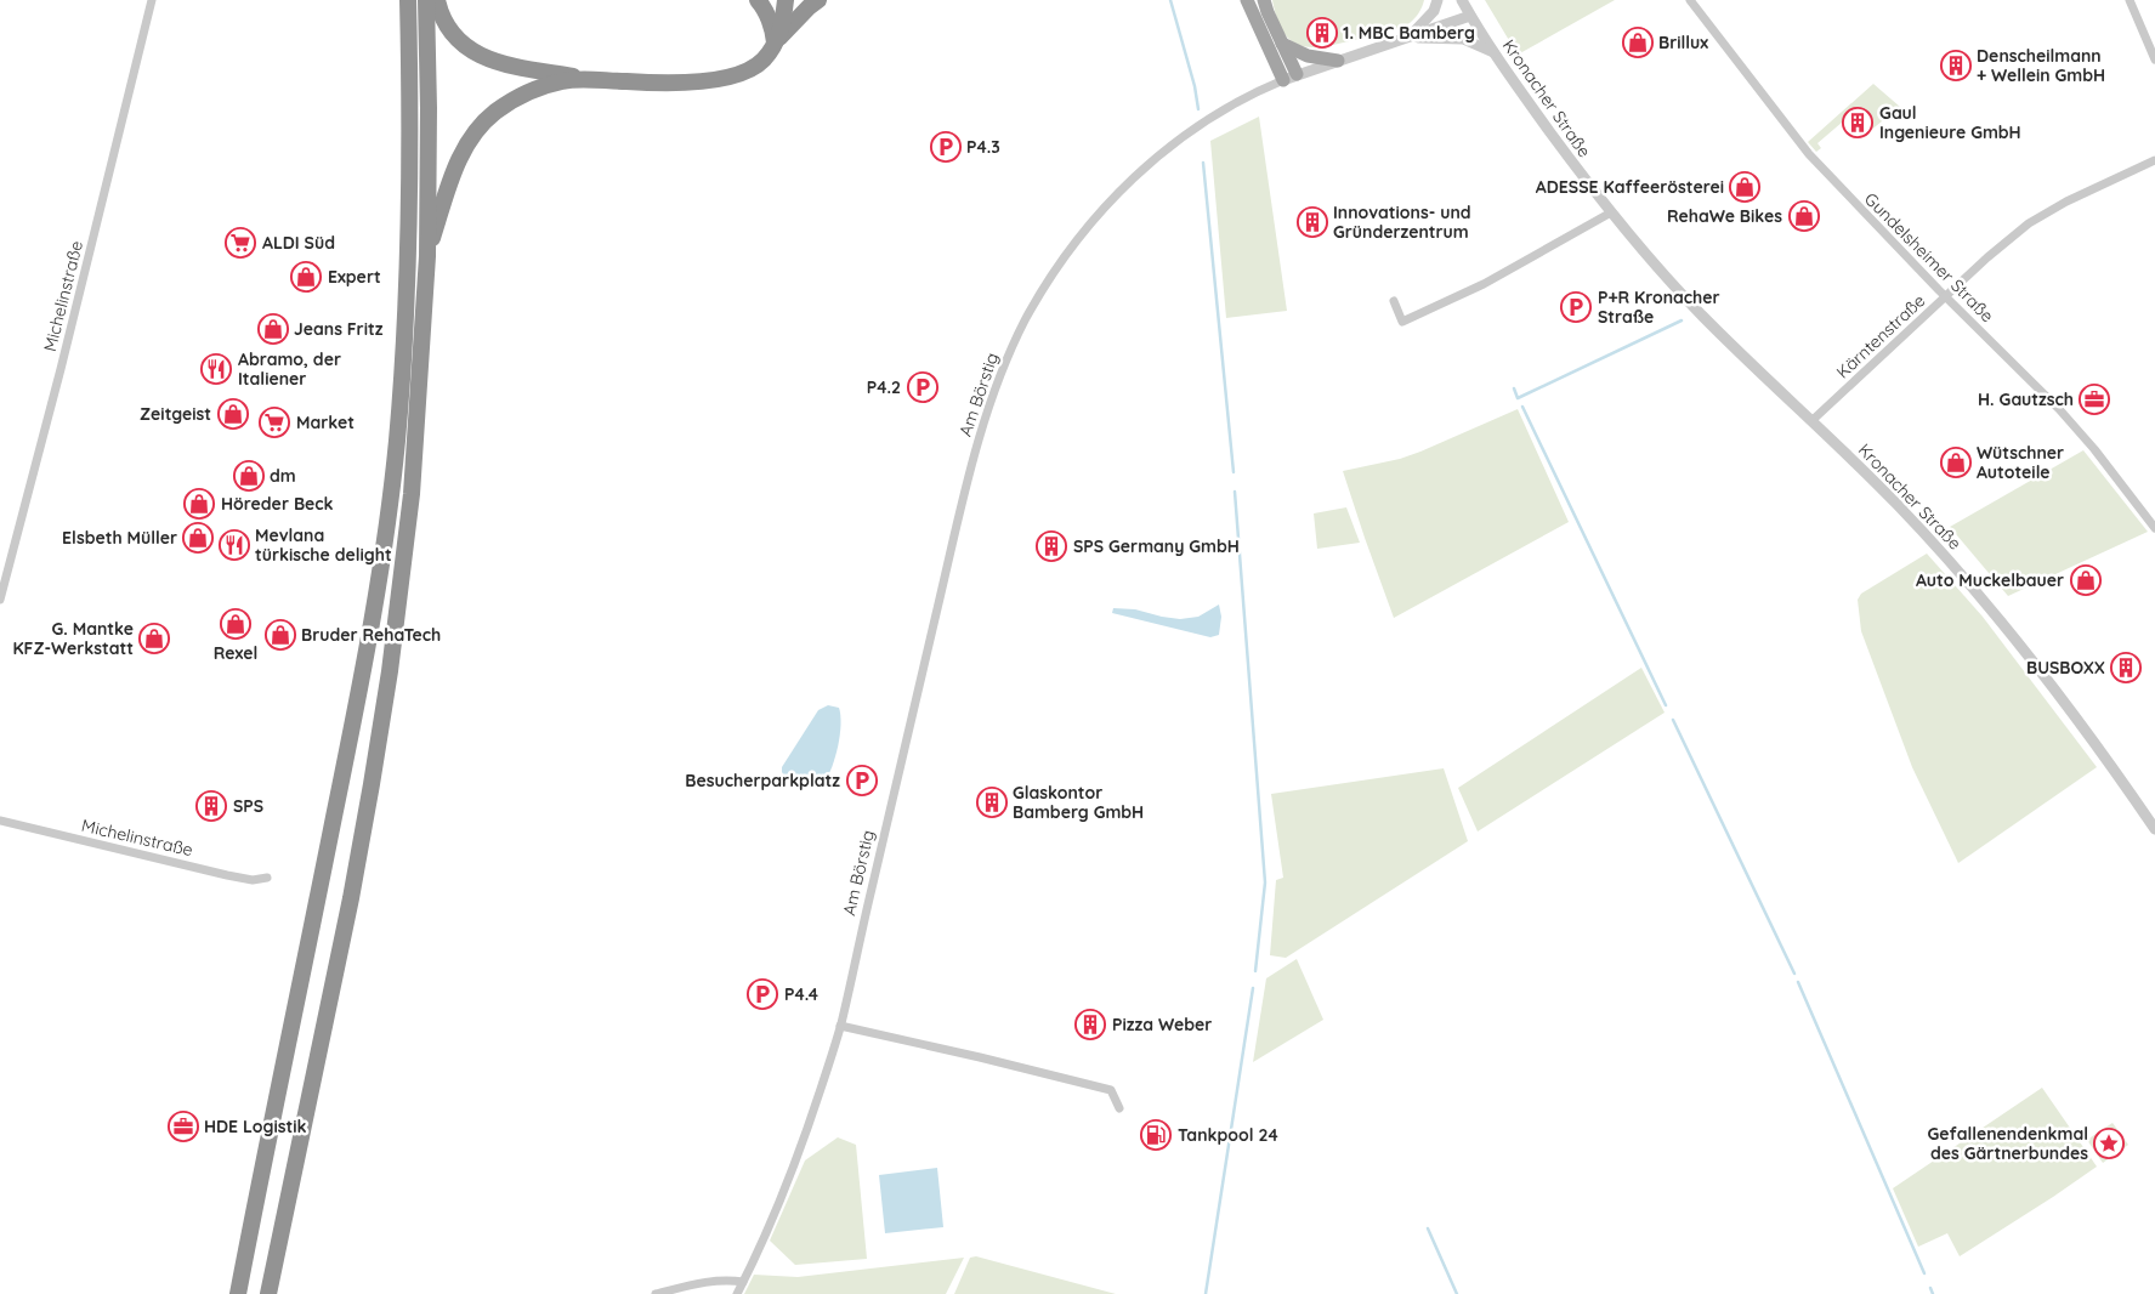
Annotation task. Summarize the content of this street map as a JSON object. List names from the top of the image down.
{
  "streets": {
    "street": [
      "Kronacher Straße",
      "Gundelsheimer Straße",
      "Michelinstraße",
      "Kärntenstraße",
      "Am Börstig"
    ]
  },
  "crossings": [
    ["Kronacher Straße", "Kärntenstraße"],
    ["Kronacher Straße", "Am Börstig"],
    ["Gundelsheimer Straße", "Kärntenstraße"]
  ],
  "places": {
    "building": [
      "1. MBC Bamberg",
      "Denscheilmann + Wellein GmbH",
      "Gaul Ingenieure GmbH",
      "Innovations- und Gründerzentrum",
      "SPS Germany GmbH",
      "BUSBOXX",
      "Glaskontor Bamberg GmbH",
      "SPS",
      "Pizza Weber"
    ],
    "shop": [
      "Brillux",
      "ADESSE Kaffeerösterei",
      "RehaWe Bikes",
      "Expert",
      "Jeans Fritz",
      "Zeitgeist",
      "Wütschner Autoteile",
      "dm",
      "Höreder Beck",
      "Elsbeth Müller",
      "Auto Muckelbauer",
      "Rexel",
      "Bruder RehaTech",
      "G. Mantke KFZ-Werkstatt"
    ],
    "parking": [
      "P4.3",
      "P+R Kronacher Straße",
      "P4.2",
      "Besucherparkplatz",
      "P4.4"
    ],
    "supermarket": ["ALDI Süd", "Market"],
    "restaurant": ["Abramo, der Italiener", "Mevlana türkische delight"],
    "office": ["H. Gautzsch", "HDE Logistik"],
    "fuel station": ["Tankpool 24"],
    "place": ["Gefallenendenkmal des Gärtnerbundes"]
  }
}
